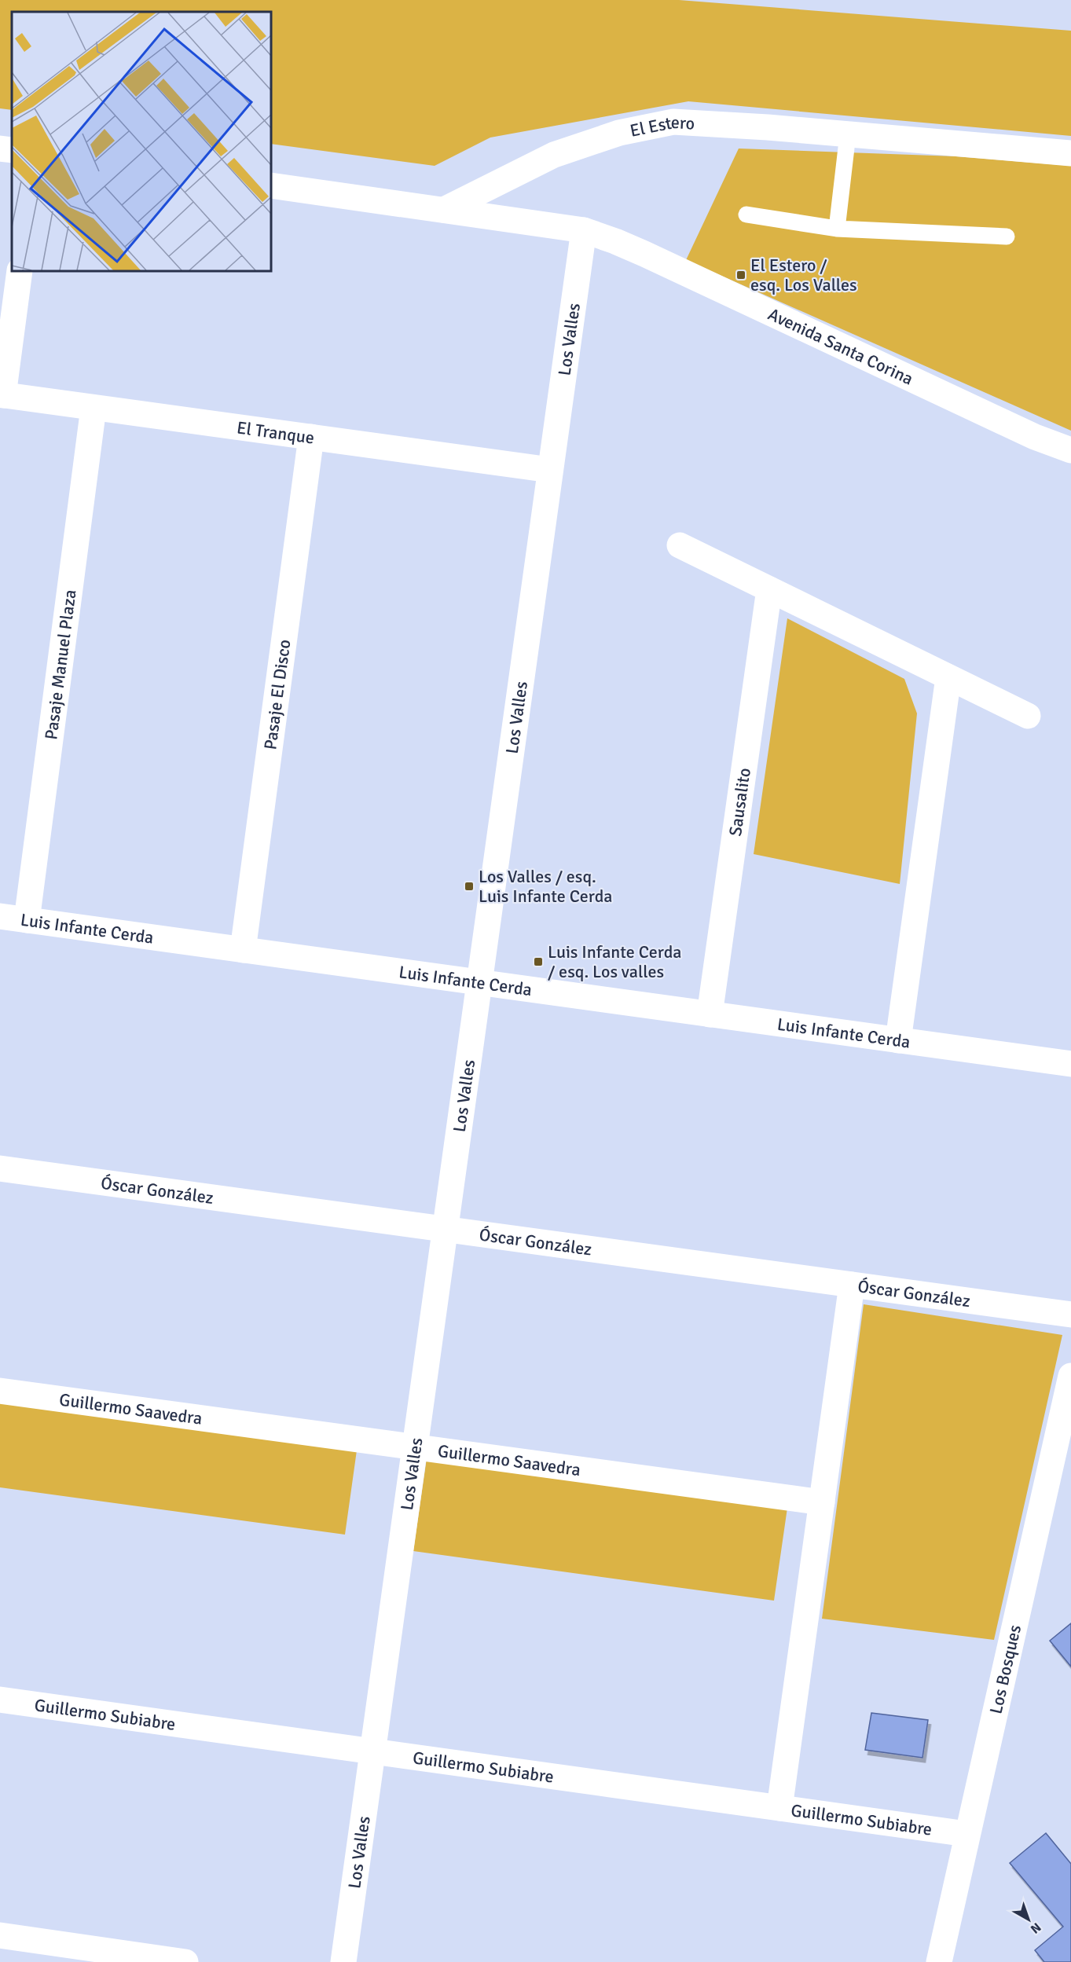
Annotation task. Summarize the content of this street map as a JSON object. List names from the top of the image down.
{
  "streets": {
    "street": [
      "El Estero",
      "Los Valles",
      "Avenida Santa Corina",
      "El Tranque",
      "Pasaje Manuel Plaza",
      "Pasaje El Disco",
      "Sausalito",
      "Luis Infante Cerda",
      "Óscar González",
      "Guillermo Saavedra",
      "Los Bosques",
      "Guillermo Subiabre"
    ]
  },
  "crossings": [
    ["El Estero", "Avenida Santa Corina"],
    ["Los Valles", "Avenida Santa Corina"],
    ["Los Valles", "El Tranque"],
    ["Los Valles", "Luis Infante Cerda"],
    ["Los Valles", "Óscar González"],
    ["Los Valles", "Guillermo Saavedra"],
    ["Los Valles", "Guillermo Subiabre"],
    ["El Tranque", "Pasaje Manuel Plaza"],
    ["El Tranque", "Pasaje El Disco"],
    ["Pasaje Manuel Plaza", "Luis Infante Cerda"],
    ["Pasaje El Disco", "Luis Infante Cerda"],
    ["Sausalito", "Luis Infante Cerda"],
    ["Los Bosques", "Guillermo Subiabre"]
  ],
  "places": {
    "transit": ["El Estero / esq. Los Valles", "Los Valles / esq. Luis Infante Cerda", "Luis Infante Cerda / esq. Los valles"]
  },
  "north": "bottom right"
}
